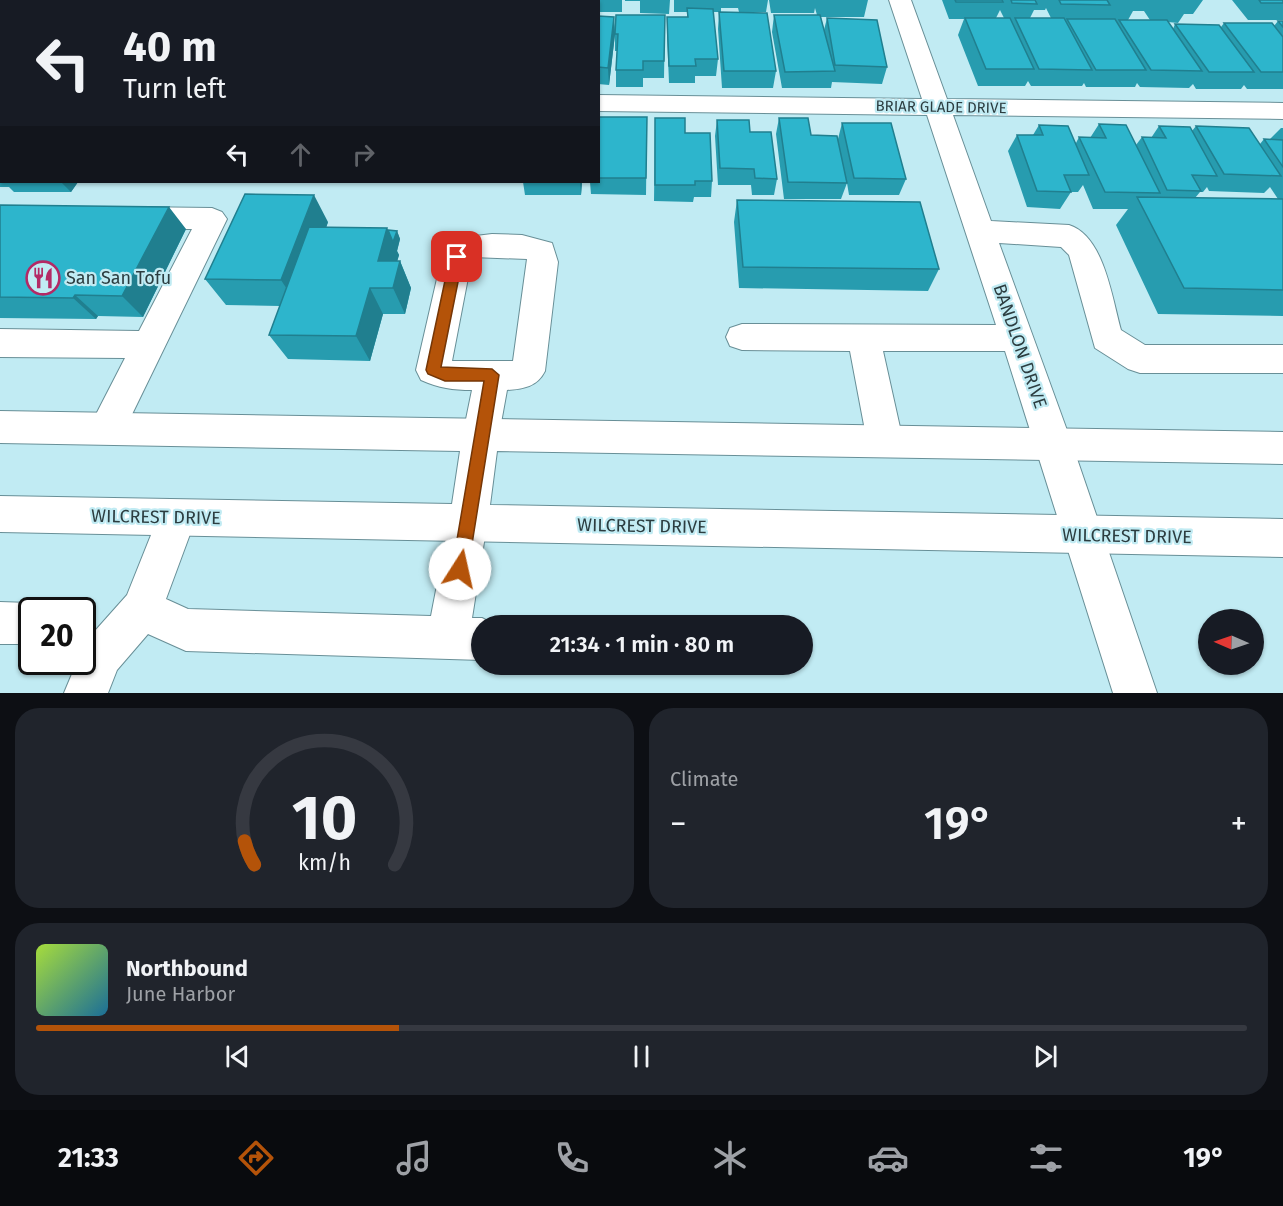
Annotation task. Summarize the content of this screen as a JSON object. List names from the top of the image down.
{
  "streets": {
    "main road": ["BRIAR GLADE DRIVE", "BANDLON DRIVE", "WILCREST DRIVE"]
  },
  "crossings": [
    ["BRIAR GLADE DRIVE", "BANDLON DRIVE"],
    ["BANDLON DRIVE", "WILCREST DRIVE"]
  ],
  "places": {
    "restaurant": ["San San Tofu"]
  },
  "north": "left",
  "page": {
    "turn": ["40 m", "Turn left"],
    "limit": "20",
    "trip": "21:34 · 1 min · 80 m",
    "tile": "Climate",
    "heat": ["−", "19°", "+"],
    "song": ["Northbound", "June Harbor"],
    "tabs": ["21:33", "19°"],
    "gauge": ["10", "km/h"]
  }
}
